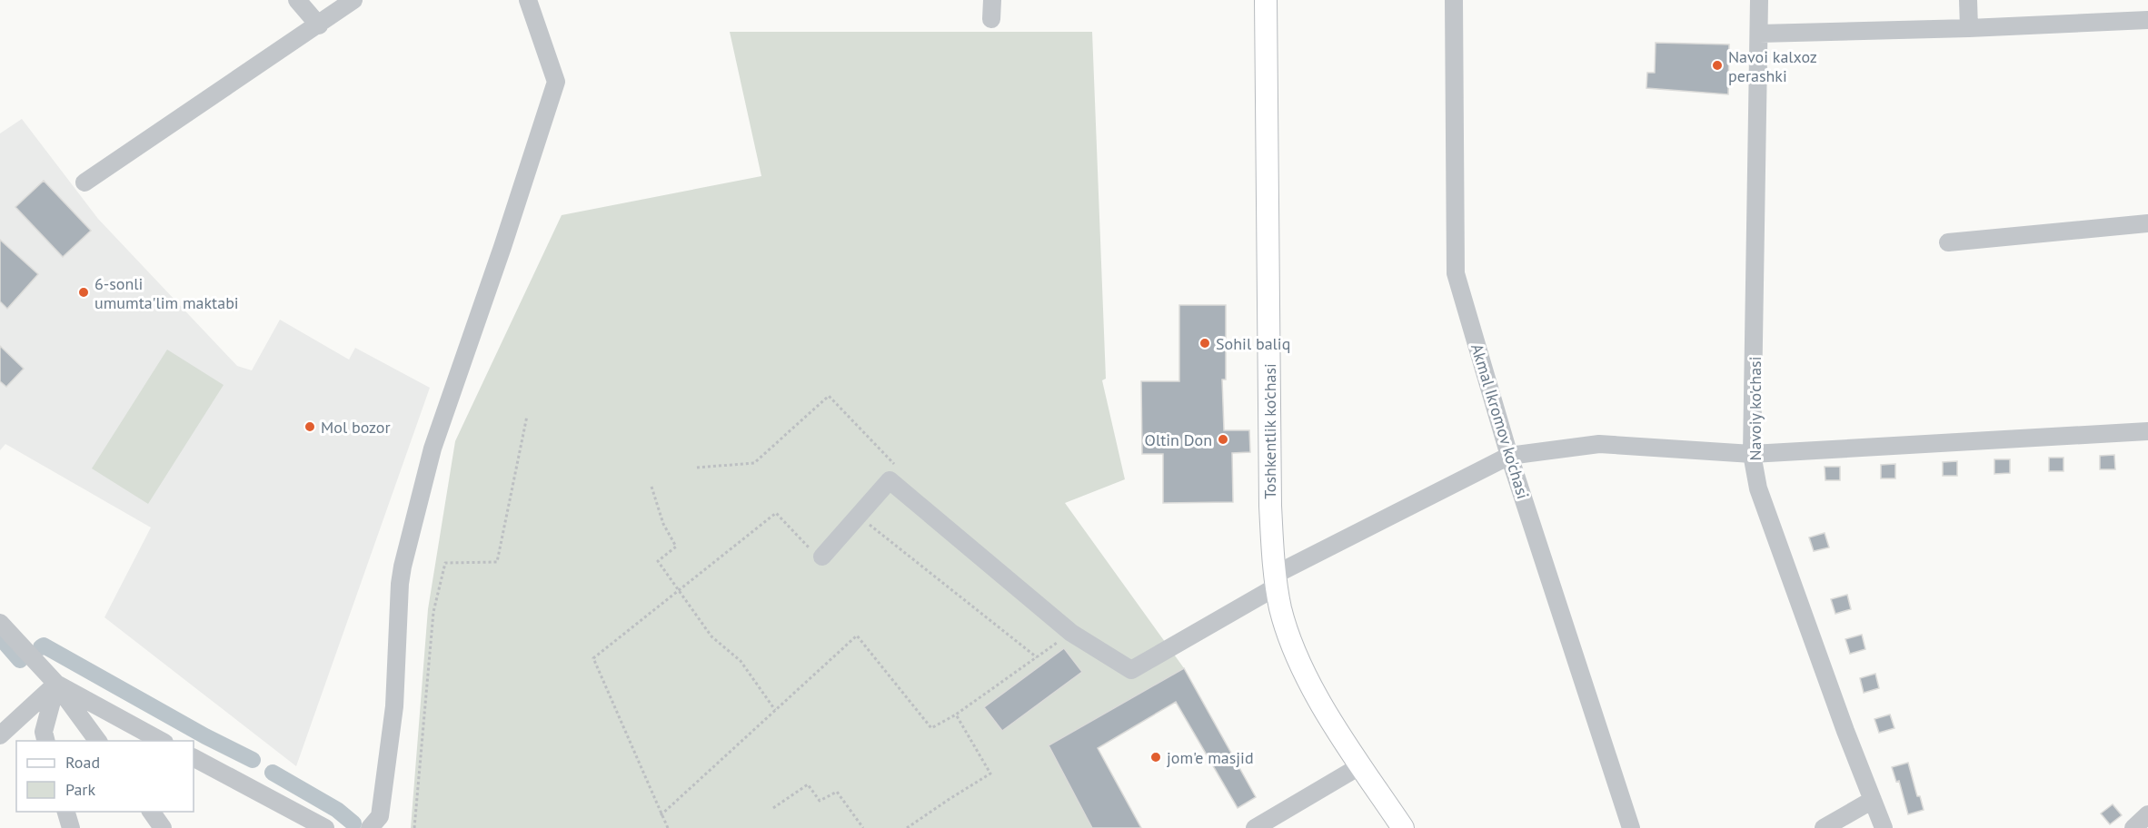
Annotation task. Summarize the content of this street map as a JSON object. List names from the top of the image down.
{
  "streets": {
    "main road": ["Toshkentlik ko'chasi"],
    "street": ["Navoiy ko'chasi", "Akmal Ikromov ko'chasi"]
  },
  "places": [
    "Navoi kalxoz perashki",
    "6-sonli umumta'lim maktabi",
    "Sohil baliq",
    "Mol bozor",
    "Oltin Don",
    "jom'e masjid"
  ],
  "legend": ["Road", "Park"]
}
